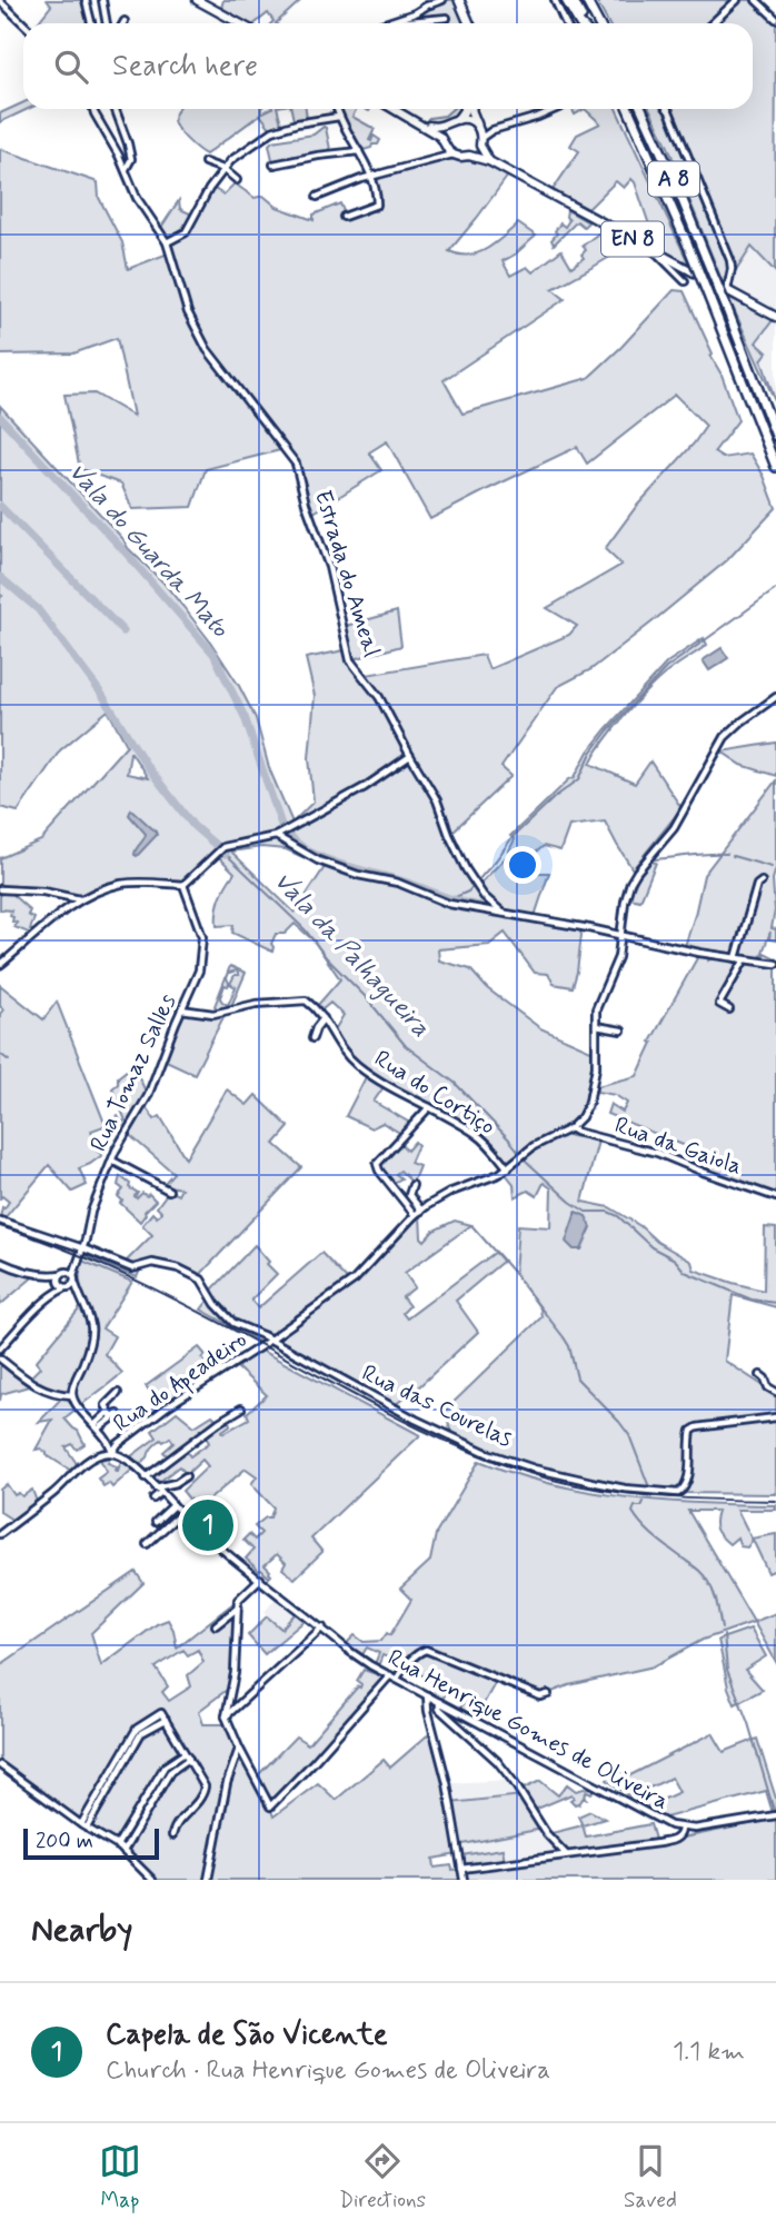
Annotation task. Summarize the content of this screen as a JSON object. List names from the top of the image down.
{
  "streets": {
    "highway": ["A 8"],
    "main road": ["EN 8"],
    "street": [
      "Estrada do Ameal",
      "Rua Tomaz Salles",
      "Rua do Cortiço",
      "Rua da Gaiola",
      "Rua do Apeadeiro",
      "Rua das Courelas",
      "Rua Henrique Gomes de Oliveira"
    ]
  },
  "crossings": [
    ["Rua do Cortiço", "Rua do Apeadeiro"],
    ["Rua da Gaiola", "Rua do Apeadeiro"],
    ["Rua do Apeadeiro", "Rua das Courelas"]
  ],
  "water": ["Vala do Guarda Mato", "Vala da Palhagueira"],
  "scale_bar": "200 m",
  "page": {
    "search": "Search here",
    "pins": "1",
    "scale": "200 m",
    "heading": "Nearby",
    "list": [
      {
        "mark": "1",
        "name": "Capela de São Vicente",
        "note": "Church · Rua Henrique Gomes de Oliveira",
        "value": "1.1 km"
      }
    ],
    "nav": ["Map", "Directions", "Saved"]
  }
}
